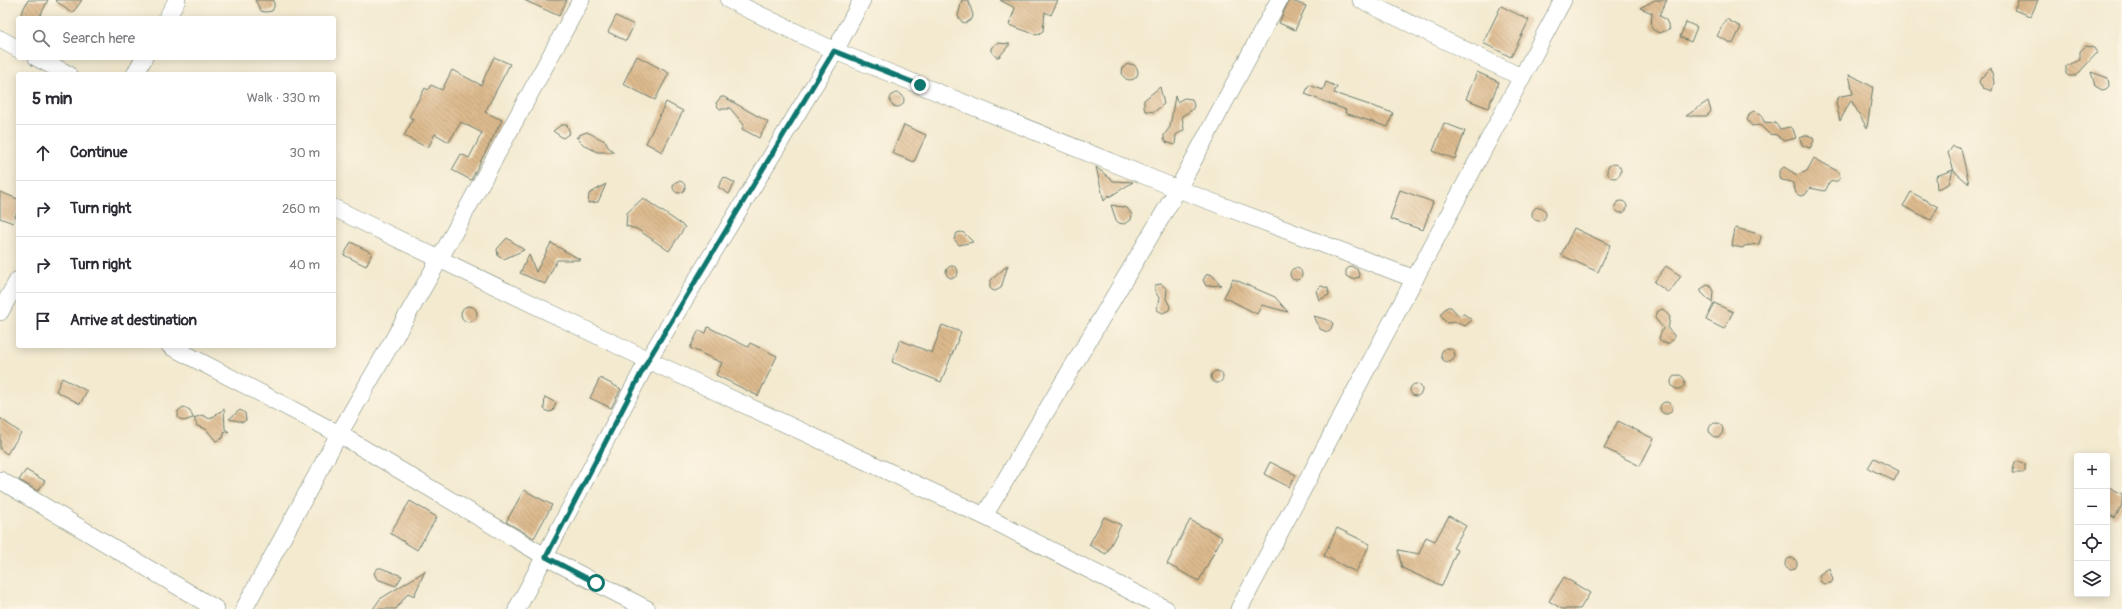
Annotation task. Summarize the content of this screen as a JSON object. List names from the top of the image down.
{
  "page": {
    "search": "Search here",
    "heading": ["5 min", "Walk · 330 m"],
    "list": [
      ["Continue", "30 m"],
      ["Turn right", "260 m"],
      ["Turn right", "40 m"],
      "Arrive at destination"
    ],
    "map_buttons": ["+", "−"]
  }
}
